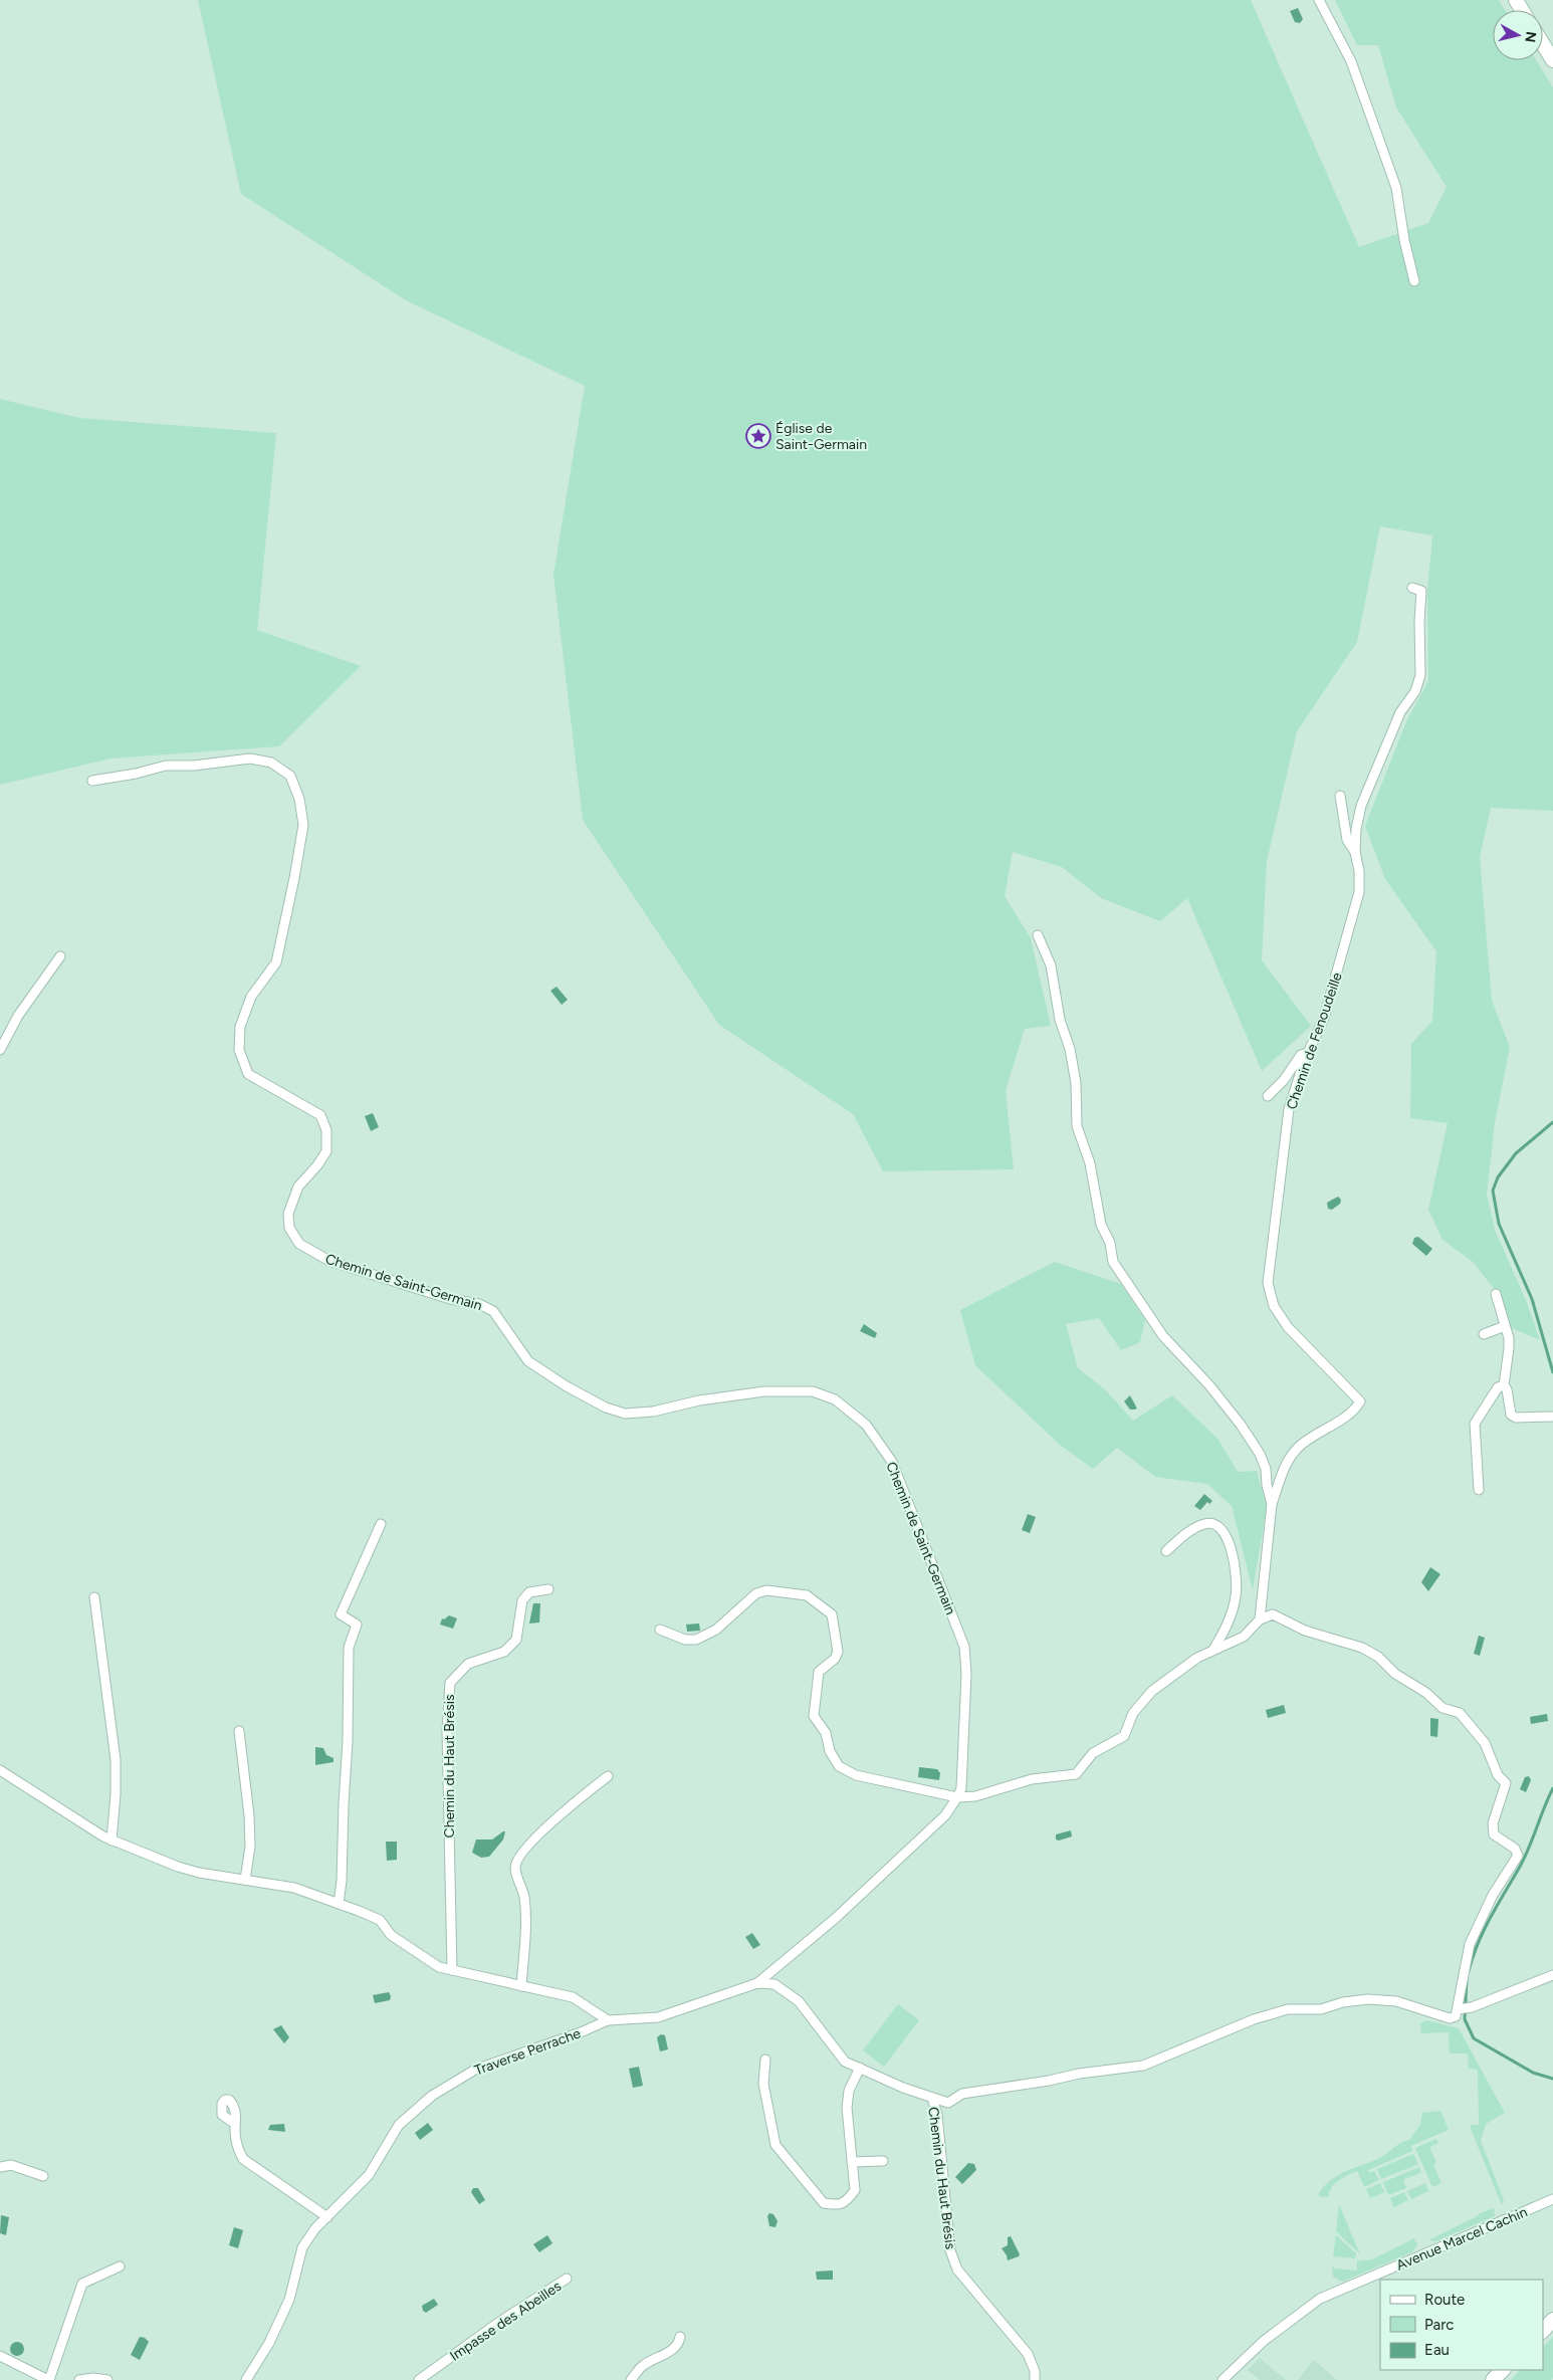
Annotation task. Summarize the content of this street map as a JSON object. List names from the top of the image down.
{
  "streets": {
    "street": [
      "Chemin de Fenoudeille",
      "Chemin de Saint-Germain",
      "Chemin du Haut Brésis",
      "Traverse Perrache",
      "Avenue Marcel Cachin",
      "Impasse des Abeilles"
    ]
  },
  "crossings": [
    ["Chemin de Saint-Germain", "Chemin du Haut Brésis"]
  ],
  "places": {
    "place": ["Église de Saint-Germain"]
  },
  "legend": ["Route", "Parc", "Eau"],
  "north": "right"
}
